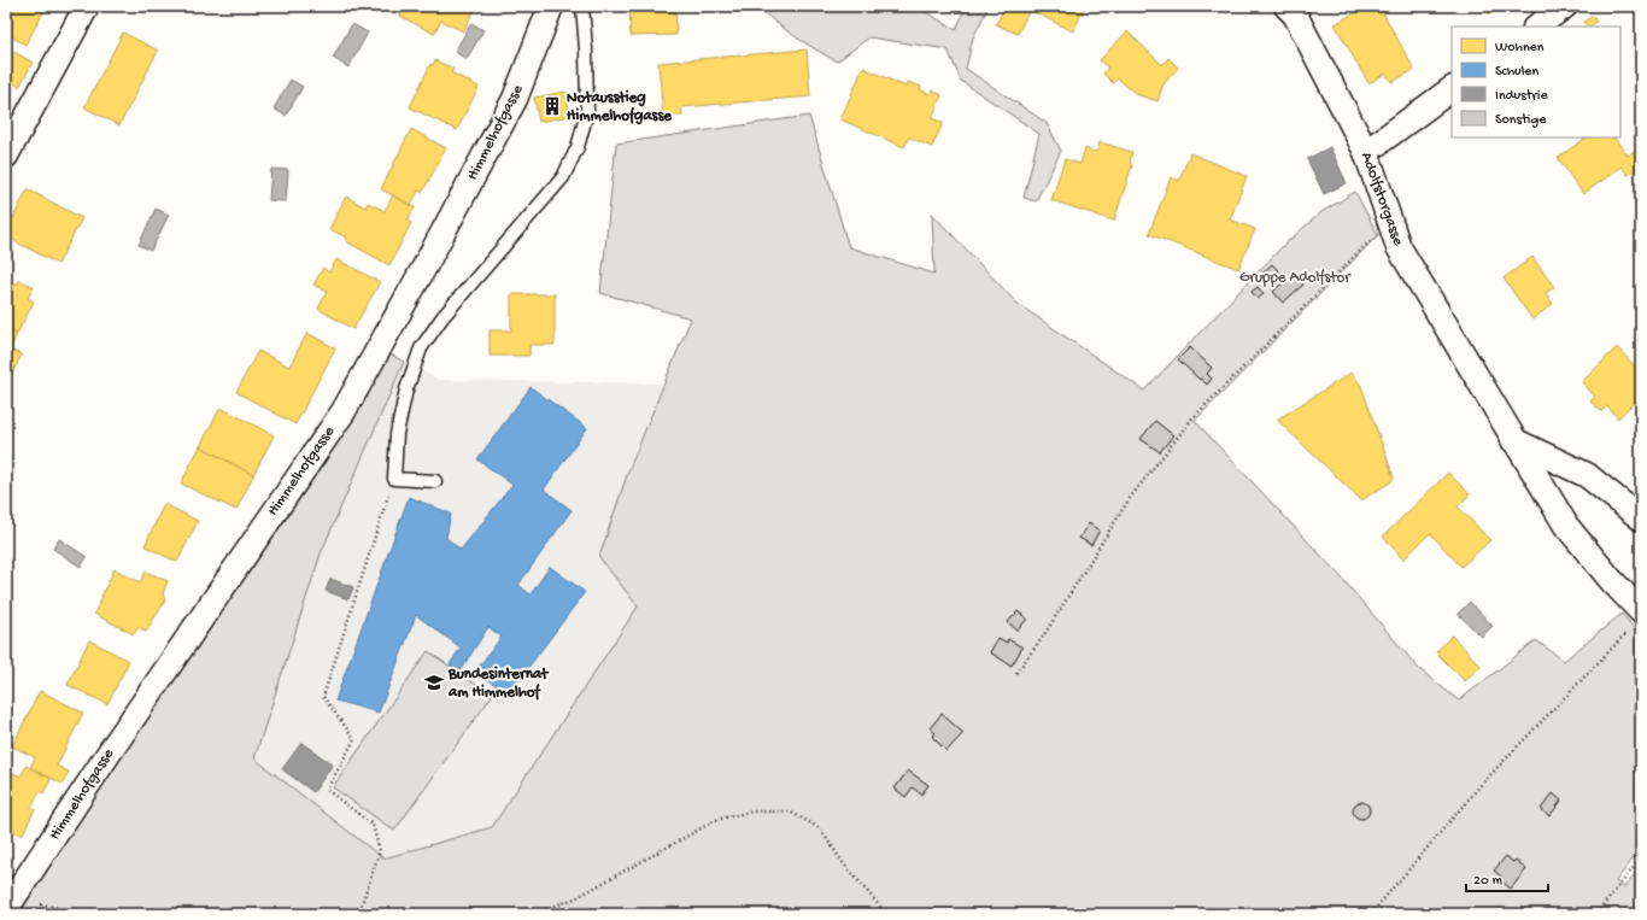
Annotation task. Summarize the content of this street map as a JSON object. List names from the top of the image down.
{
  "streets": {
    "street": ["Himmelhofgasse", "Adolfstorgasse"]
  },
  "parks": ["Gruppe Adolfstor"],
  "places": {
    "building": ["Notausstieg Himmelhofgasse"],
    "school or university": ["Bundesinternat am Himmelhof"]
  },
  "legend": [
    "Wohnen",
    "Schulen",
    "Industrie",
    "Sonstige"
  ],
  "scale_bar": "20 m"
}
